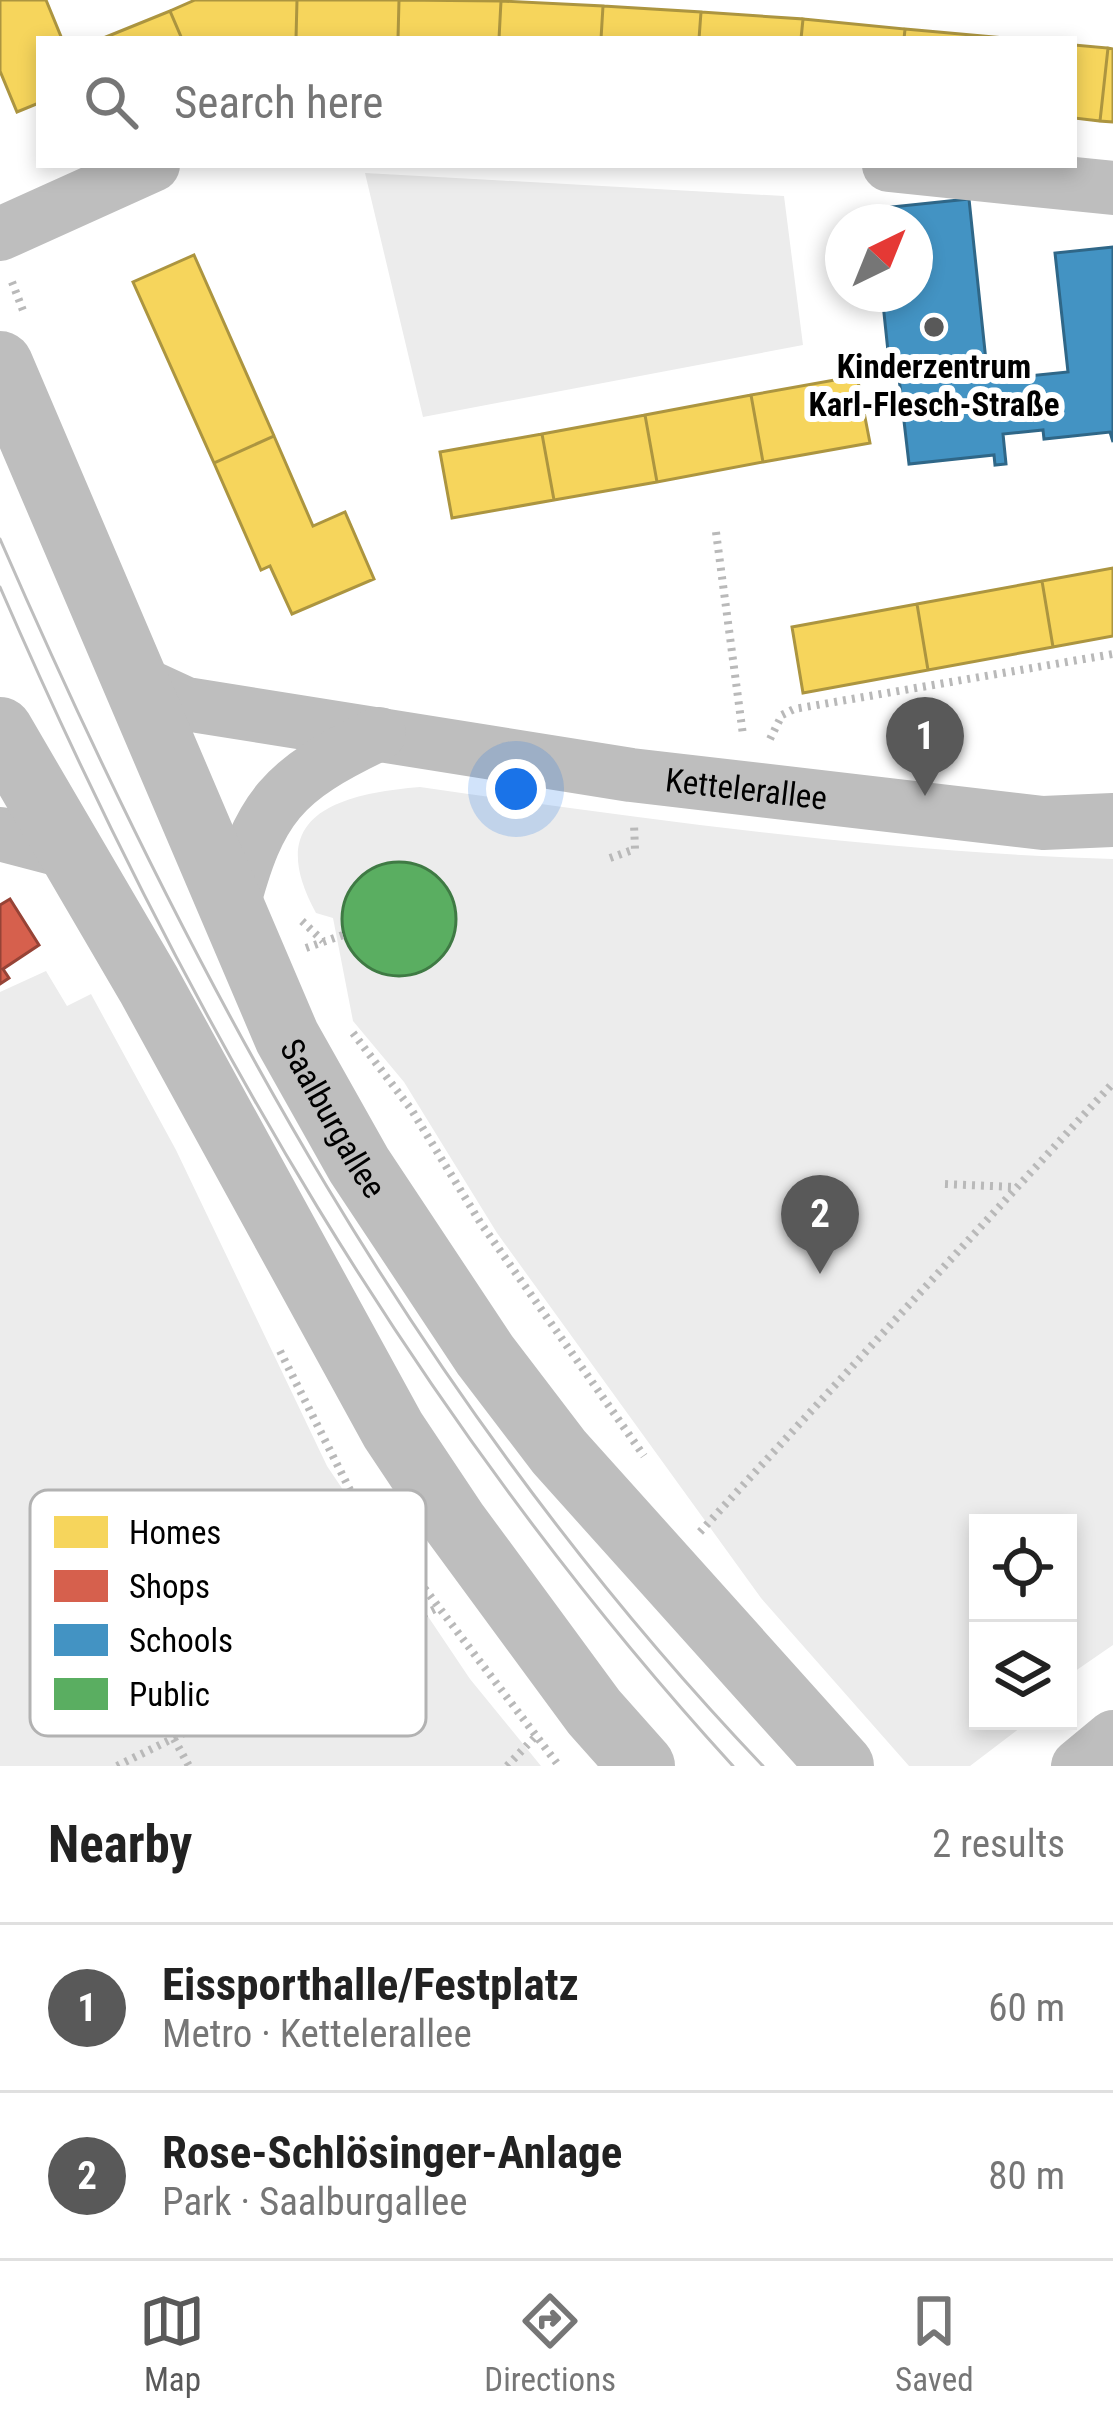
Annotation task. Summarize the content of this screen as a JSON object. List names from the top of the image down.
{
  "streets": {
    "main road": ["Saalburgallee"],
    "street": ["Kettelerallee"]
  },
  "crossings": [
    ["Kettelerallee", "Saalburgallee"]
  ],
  "places": ["Kinderzentrum Karl-Flesch-Straße"],
  "legend": [
    "Homes",
    "Shops",
    "Schools",
    "Public"
  ],
  "north": "top right",
  "page": {
    "search": "Search here",
    "pins": ["1", "2"],
    "heading": ["Nearby", "2 results"],
    "list": [
      {
        "mark": "1",
        "name": "Eissporthalle/Festplatz",
        "note": "Metro · Kettelerallee",
        "value": "60 m"
      },
      {
        "mark": "2",
        "name": "Rose-Schlösinger-Anlage",
        "note": "Park · Saalburgallee",
        "value": "80 m"
      }
    ],
    "nav": ["Map", "Directions", "Saved"]
  }
}
